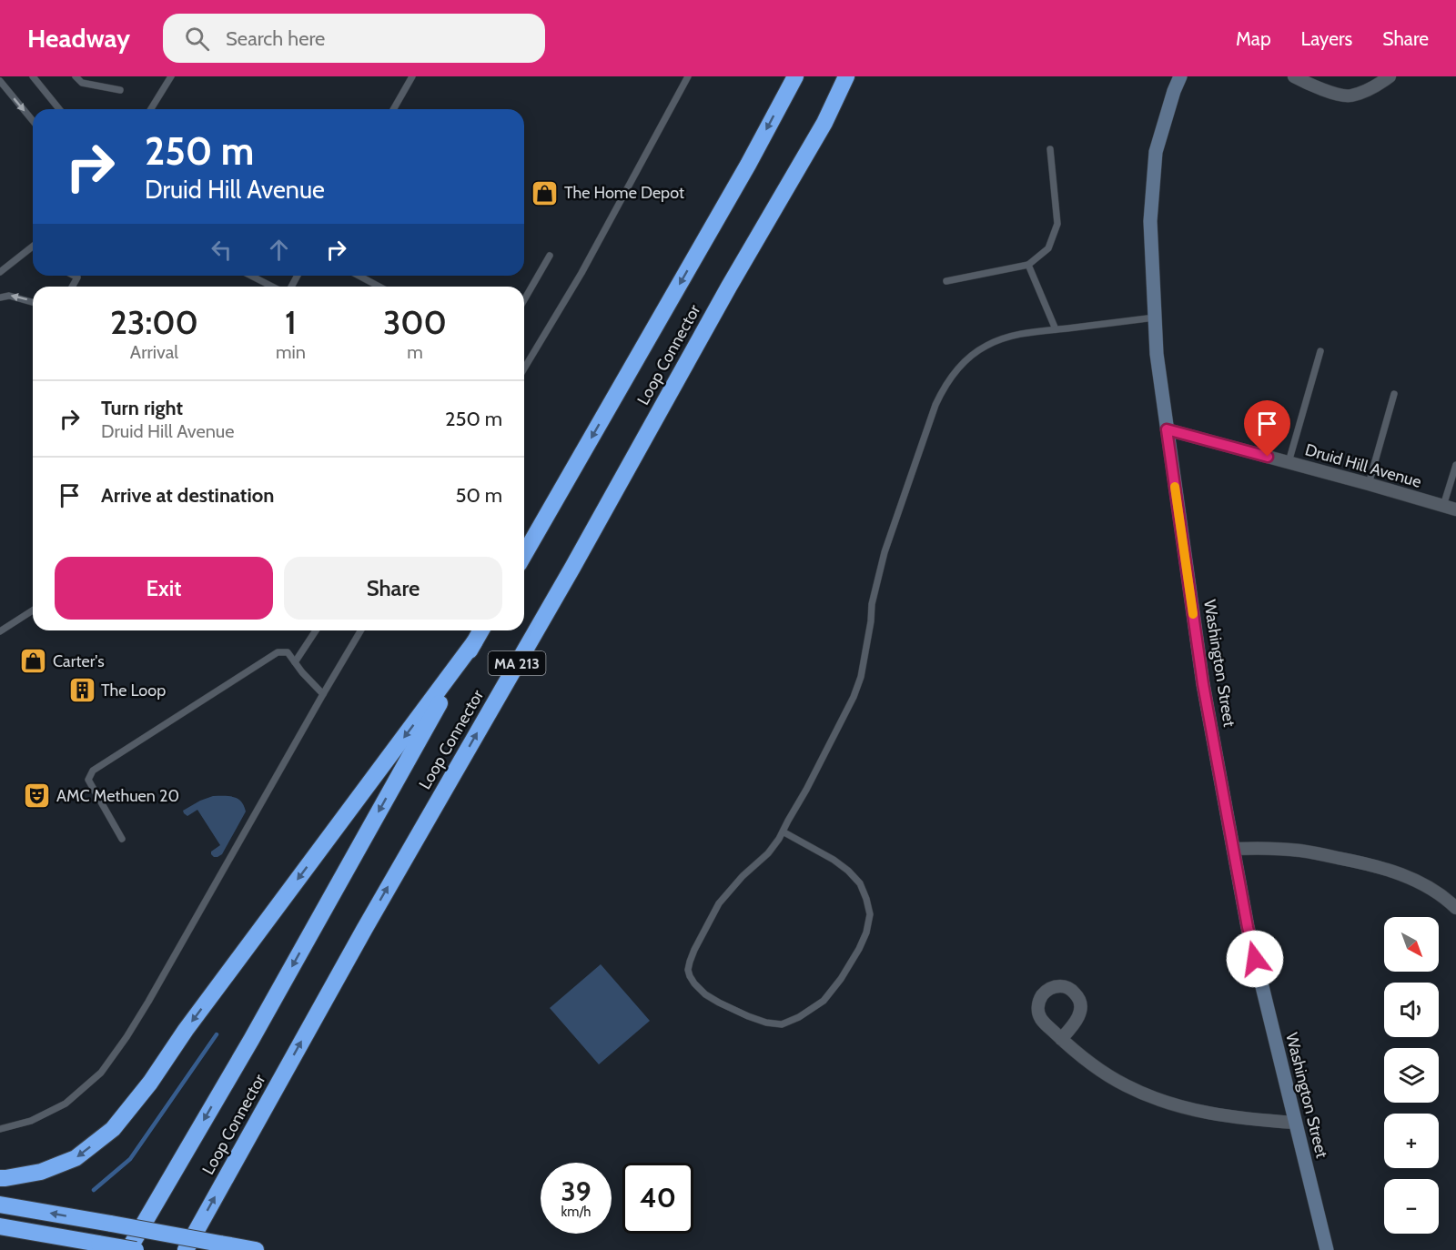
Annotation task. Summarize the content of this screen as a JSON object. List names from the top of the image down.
{
  "streets": {
    "highway": ["Loop Connector", "MA 213"],
    "street": ["Druid Hill Avenue", "Washington Street"]
  },
  "crossings": [
    ["Druid Hill Avenue", "Washington Street"]
  ],
  "places": {
    "shop": ["The Home Depot", "Carter's"],
    "building": ["The Loop"],
    "theatre": ["AMC Methuen 20"]
  },
  "north": "bottom right",
  "page": {
    "header": "Headway",
    "search": "Search here",
    "nav": ["Map", "Layers", "Share"],
    "turn": ["250 m", "Druid Hill Avenue"],
    "eta": [
      "23:00",
      "Arrival",
      "1",
      "min",
      "300",
      "m"
    ],
    "list": [
      {
        "name": "Turn right",
        "note": "Druid Hill Avenue",
        "value": "250 m"
      },
      {
        "name": "Arrive at destination",
        "value": "50 m"
      }
    ],
    "buttons": ["Exit", "Share"],
    "map_buttons": ["+", "−"],
    "speed": "39 km/h",
    "limit": "40"
  }
}
